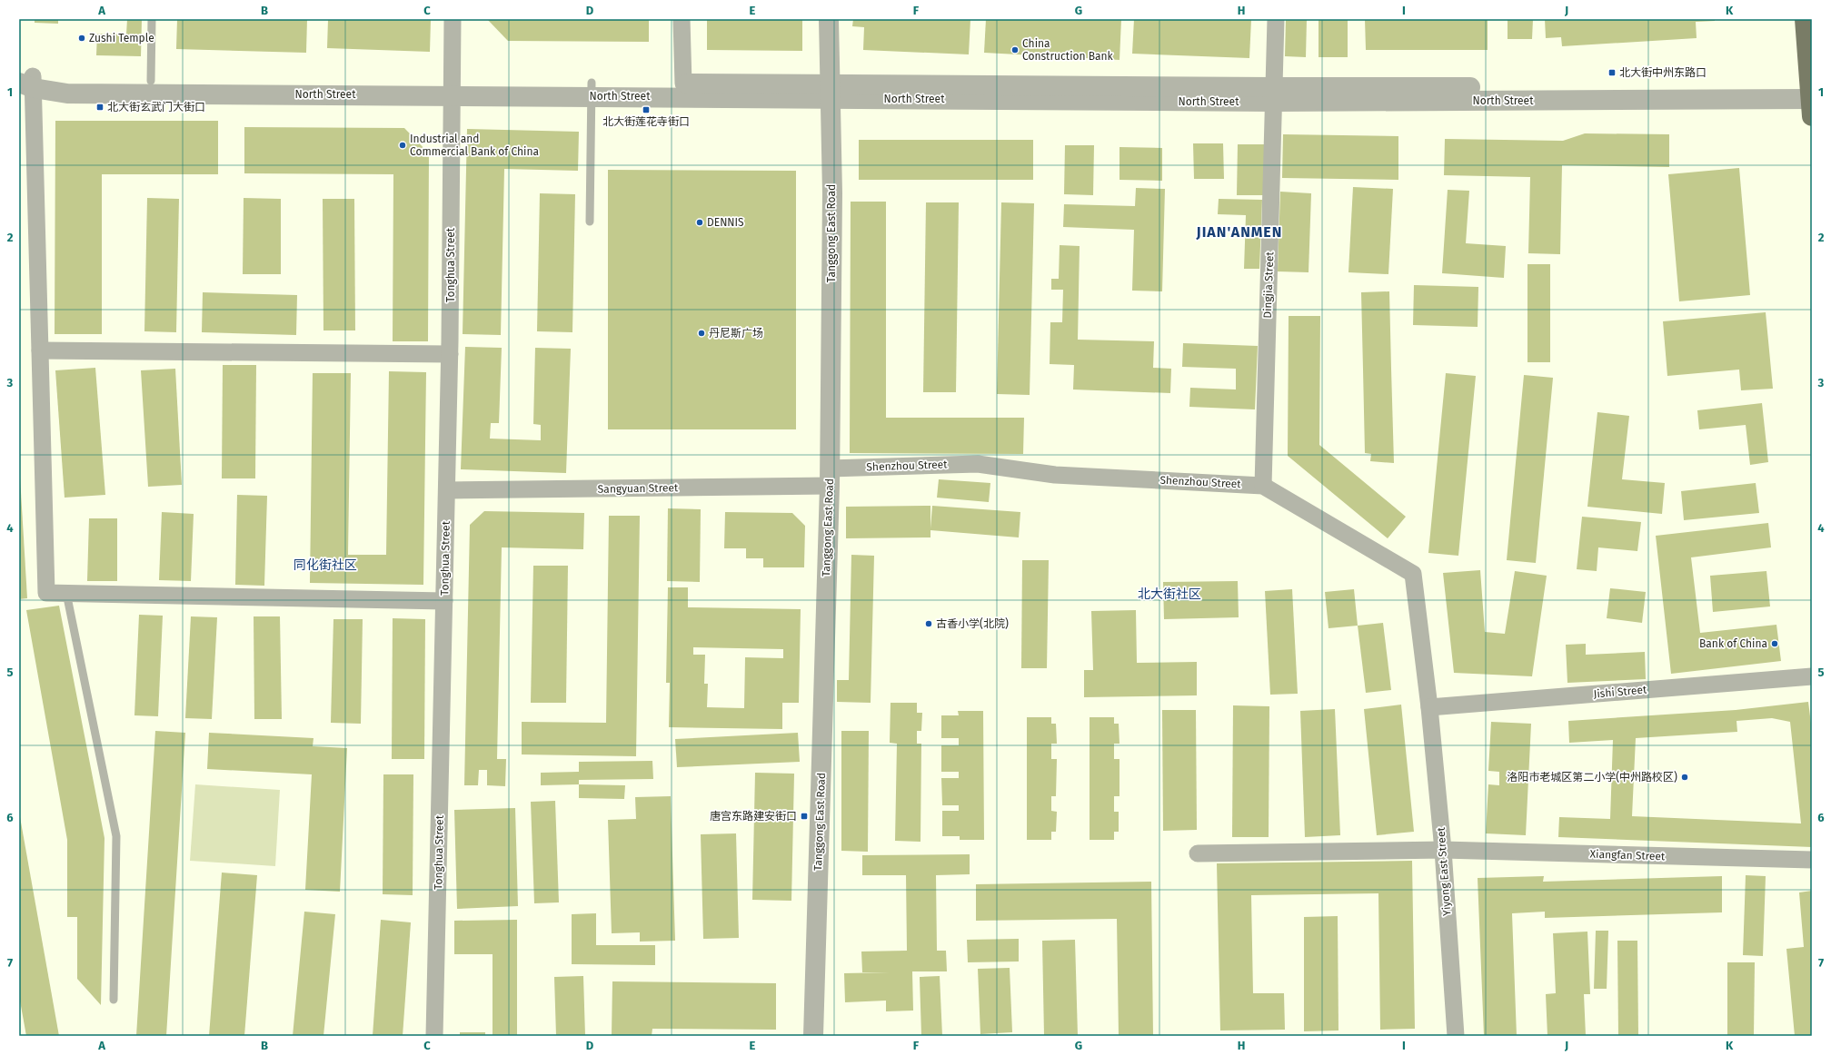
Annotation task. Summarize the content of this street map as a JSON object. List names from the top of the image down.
{
  "streets": {
    "street": [
      "North Street",
      "Tanggong East Road",
      "Tonghua Street",
      "Dingjia Street",
      "Shenzhou Street",
      "Sangyuan Street",
      "Jishi Street",
      "Xiangfan Street",
      "Yiyong East Street"
    ]
  },
  "crossings": [
    ["North Street", "Tanggong East Road"],
    ["North Street", "Tonghua Street"],
    ["North Street", "Dingjia Street"],
    ["Tanggong East Road", "Shenzhou Street"],
    ["Tanggong East Road", "Sangyuan Street"],
    ["Tonghua Street", "Sangyuan Street"],
    ["Dingjia Street", "Shenzhou Street"],
    ["Shenzhou Street", "Sangyuan Street"],
    ["Shenzhou Street", "Jishi Street"],
    ["Shenzhou Street", "Yiyong East Street"],
    ["Jishi Street", "Yiyong East Street"],
    ["Xiangfan Street", "Yiyong East Street"]
  ],
  "districts": ["JIAN'ANMEN", "同化街社区", "北大街社区"],
  "places": {
    "other": [
      "Zushi Temple",
      "China Construction Bank",
      "Industrial and Commercial Bank of China",
      "DENNIS",
      "丹尼斯广场",
      "古香小学(北院)",
      "Bank of China",
      "洛阳市老城区第二小学(中州路校区)"
    ],
    "transit": [
      "北大街中州东路口",
      "北大街玄武门大街口",
      "北大街莲花寺街口",
      "唐宫东路建安街口"
    ]
  },
  "grid": {
    "columns": [
      "A",
      "B",
      "C",
      "D",
      "E",
      "F",
      "G",
      "H",
      "I",
      "J",
      "K"
    ],
    "rows": [
      "1",
      "2",
      "3",
      "4",
      "5",
      "6",
      "7"
    ]
  }
}
